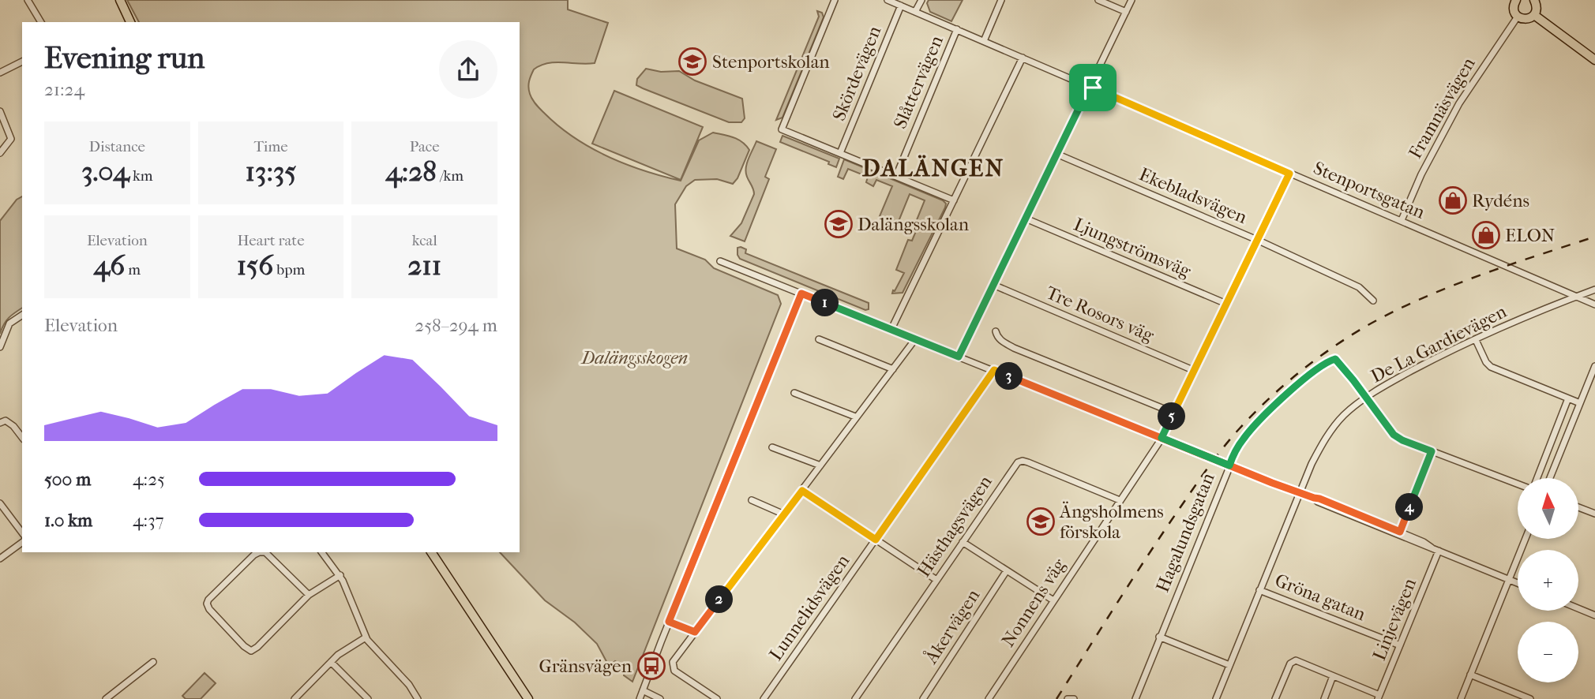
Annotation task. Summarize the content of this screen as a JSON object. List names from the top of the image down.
{
  "streets": {
    "street": [
      "Skördevägen",
      "Slåttervägen",
      "Framnäsvägen",
      "Stenportsgatan",
      "Ekebladsvägen",
      "Ljungströmsväg",
      "Tre Rosors väg",
      "De La Gardievägen",
      "Hästhagsvägen",
      "Hagalundsgatan",
      "Gröna gatan",
      "Nonnens väg",
      "Lunnelidsvägen",
      "Linjevägen",
      "Åkervägen"
    ]
  },
  "crossings": [
    ["Skördevägen", "Stenportsgatan"],
    ["Slåttervägen", "Stenportsgatan"],
    ["Framnäsvägen", "Stenportsgatan"],
    ["Stenportsgatan", "De La Gardievägen"],
    ["Stenportsgatan", "Nonnens väg"],
    ["Ekebladsvägen", "Nonnens väg"],
    ["Ljungströmsväg", "Nonnens väg"],
    ["Tre Rosors väg", "Nonnens väg"],
    ["De La Gardievägen", "Hagalundsgatan"],
    ["De La Gardievägen", "Gröna gatan"],
    ["Hästhagsvägen", "Nonnens väg"],
    ["Gröna gatan", "Linjevägen"]
  ],
  "districts": ["DALÄNGEN"],
  "parks": ["Dalängsskogen"],
  "places": {
    "school or university": ["Stenportskolan", "Dalängsskolan", "Ängsholmens förskola"],
    "shop": ["Rydéns", "ELON"],
    "bus stop": ["Gränsvägen"]
  },
  "north": "top",
  "page": {
    "heading": ["Evening run", "21:24"],
    "stats": [
      ["Distance", "3.04 km"],
      ["Time", "13:35"],
      ["Pace", "4:28 /km"],
      ["Elevation", "46 m"],
      ["Heart rate", "156 bpm"],
      ["kcal", "211"]
    ],
    "pins": [
      "1",
      "3",
      "5",
      "4",
      "2"
    ],
    "chart": ["Elevation", "258–294 m"],
    "list": [
      {
        "name": "500 m",
        "note": "4:25"
      },
      {
        "name": "1.0 km",
        "note": "4:37"
      }
    ],
    "map_buttons": ["+", "−"]
  }
}
